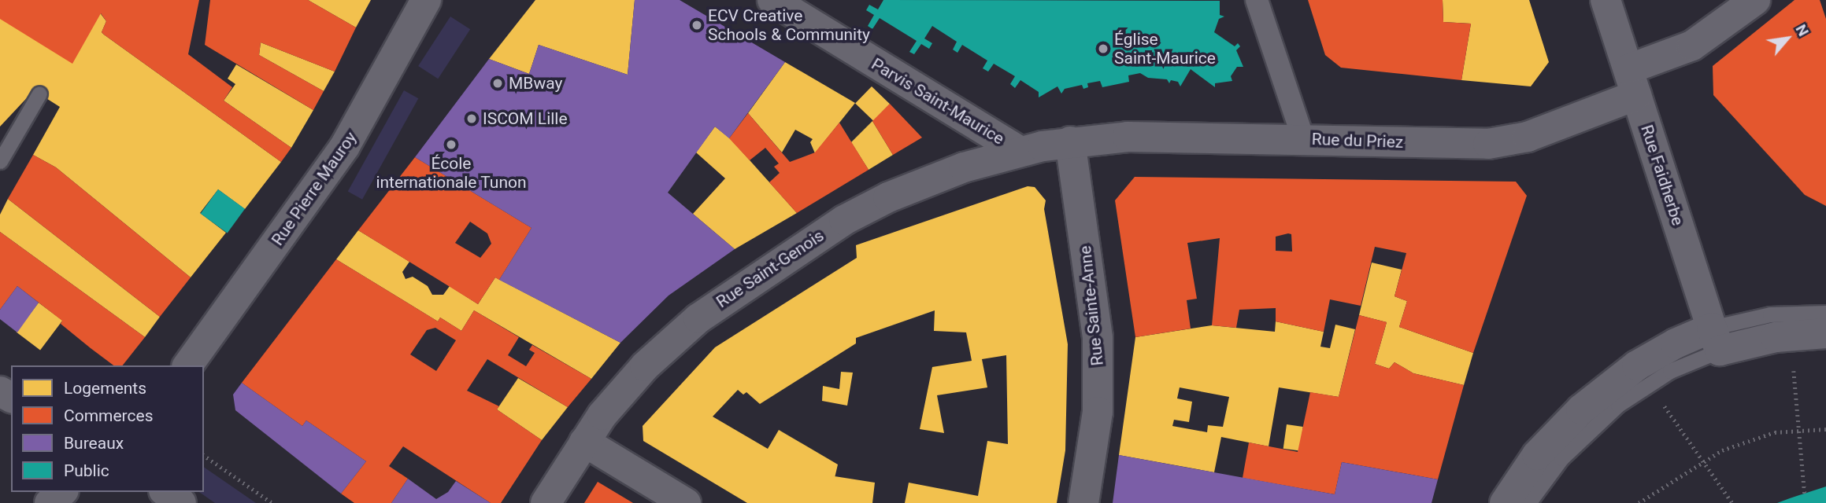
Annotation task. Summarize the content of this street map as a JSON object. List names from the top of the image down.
{
  "streets": {
    "street": [
      "Parvis Saint-Maurice",
      "Rue du Priez",
      "Rue Faidherbe",
      "Rue Pierre Mauroy",
      "Rue Saint-Genois",
      "Rue Sainte-Anne"
    ]
  },
  "crossings": [
    ["Parvis Saint-Maurice", "Rue Saint-Genois"],
    ["Rue du Priez", "Rue Faidherbe"],
    ["Rue du Priez", "Rue Saint-Genois"],
    ["Rue du Priez", "Rue Sainte-Anne"],
    ["Rue Saint-Genois", "Rue Sainte-Anne"]
  ],
  "places": [
    "ECV Creative Schools & Community",
    "Église Saint-Maurice",
    "MBway",
    "ISCOM Lille",
    "École internationale Tunon"
  ],
  "legend": [
    "Logements",
    "Commerces",
    "Bureaux",
    "Public"
  ],
  "north": "top right"
}
